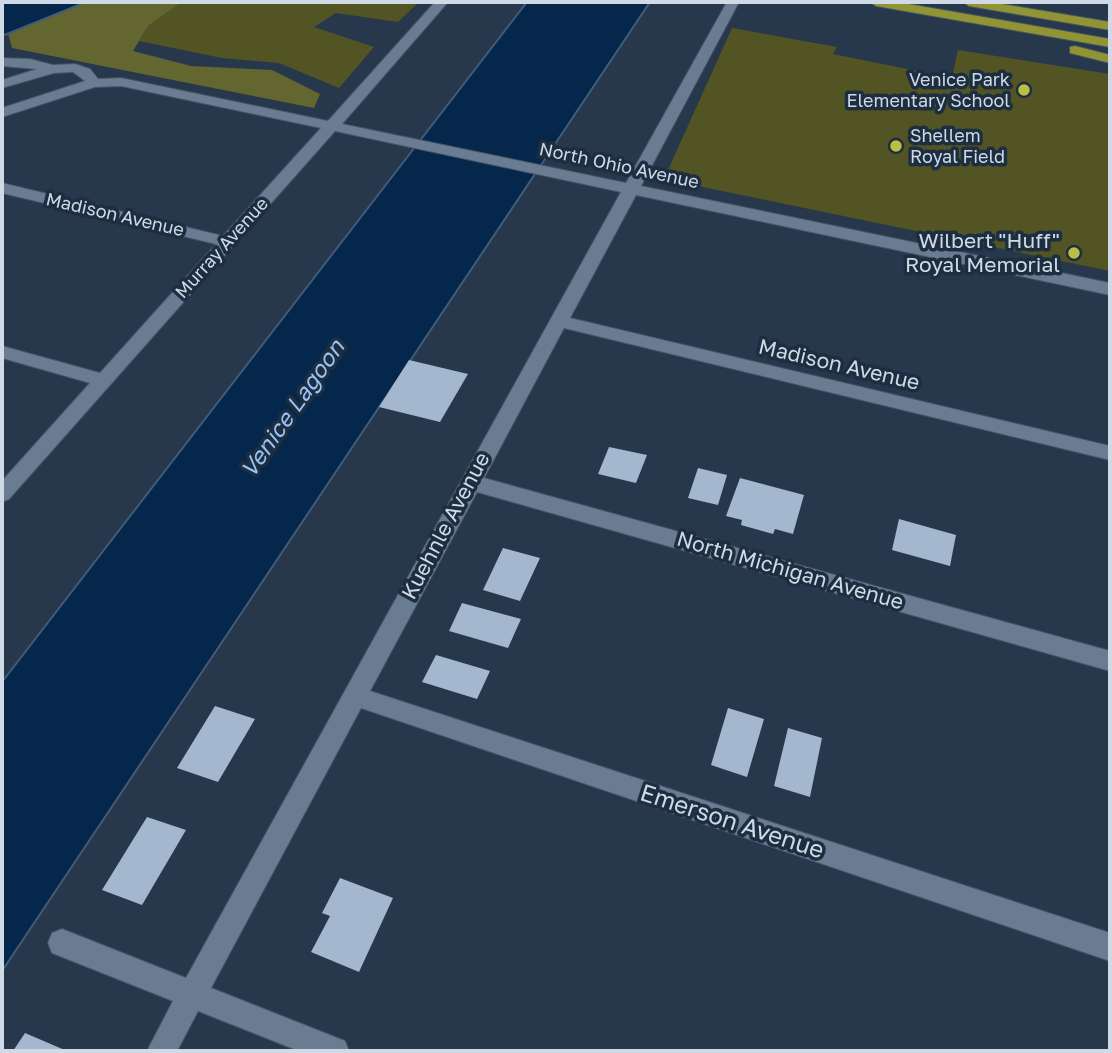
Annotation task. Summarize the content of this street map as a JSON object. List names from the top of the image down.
{
  "streets": {
    "street": [
      "North Ohio Avenue",
      "Madison Avenue",
      "Murray Avenue",
      "Kuehnle Avenue",
      "North Michigan Avenue",
      "Emerson Avenue"
    ]
  },
  "crossings": [
    ["North Ohio Avenue", "Murray Avenue"],
    ["North Ohio Avenue", "Kuehnle Avenue"],
    ["Madison Avenue", "Murray Avenue"],
    ["Madison Avenue", "Kuehnle Avenue"],
    ["Kuehnle Avenue", "North Michigan Avenue"],
    ["Kuehnle Avenue", "Emerson Avenue"]
  ],
  "water": ["Venice Lagoon"],
  "places": ["Venice Park Elementary School", "Shellem Royal Field", "Wilbert \"Huff\" Royal Memorial"]
}
